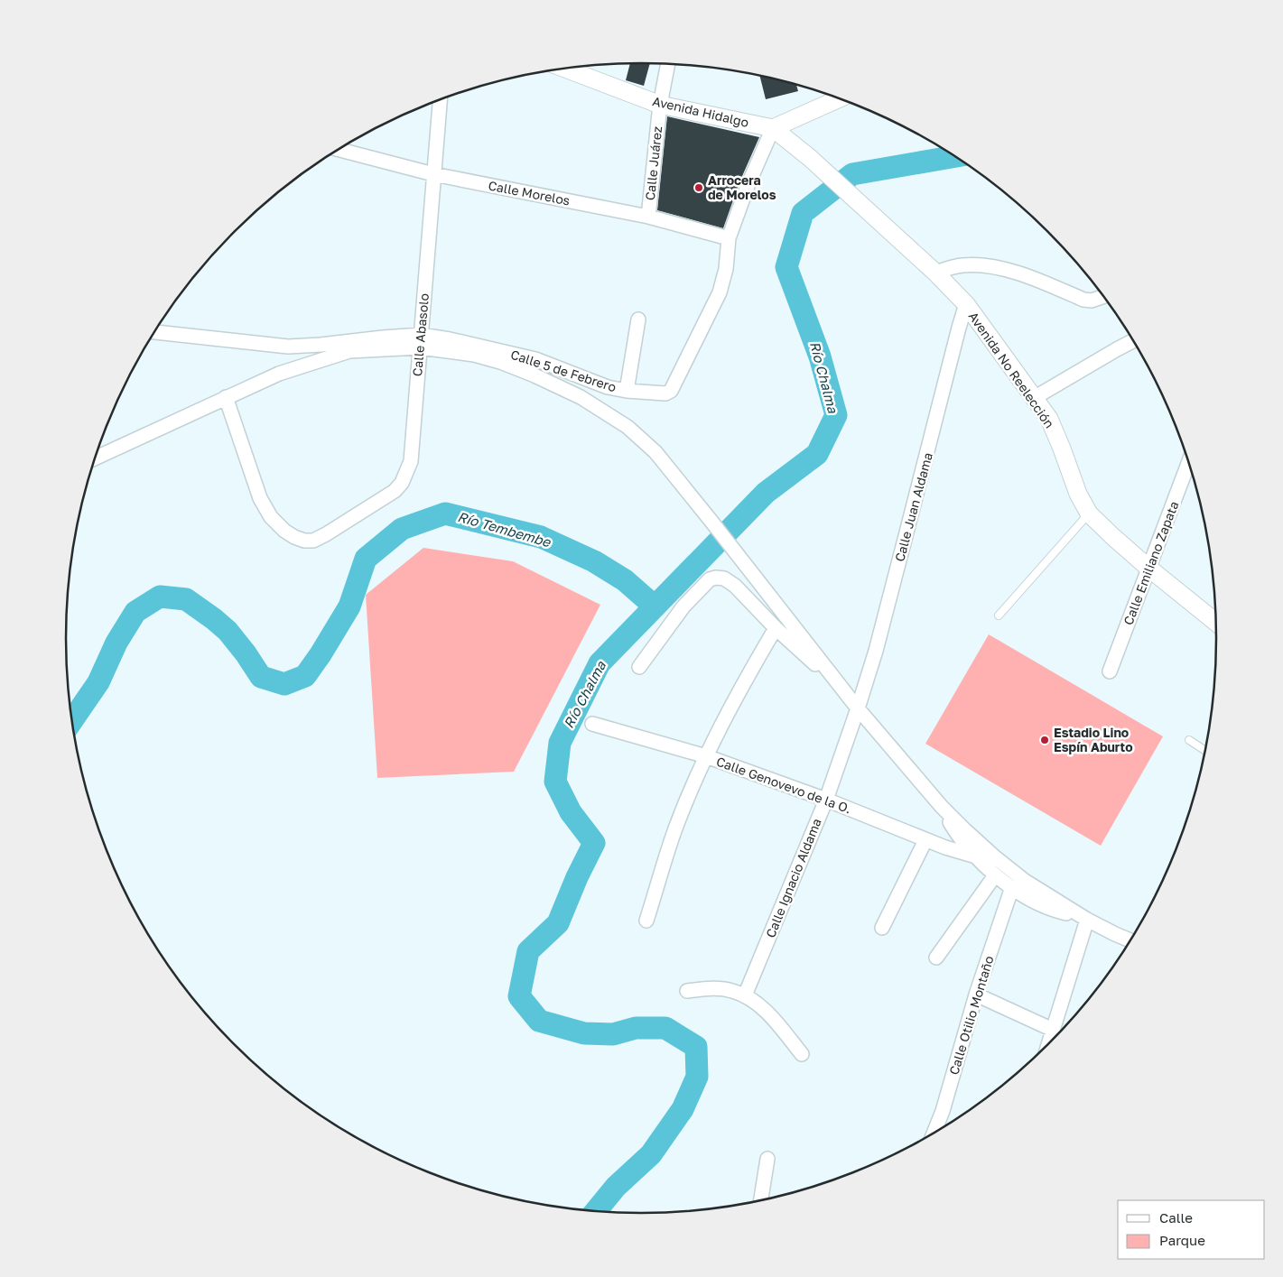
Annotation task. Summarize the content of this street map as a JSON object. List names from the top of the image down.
{
  "streets": {
    "street": [
      "Avenida Hidalgo",
      "Calle Juárez",
      "Calle Morelos",
      "Calle Abasolo",
      "Avenida No Reelección",
      "Calle 5 de Febrero",
      "Calle Juan Aldama",
      "Calle Emiliano Zapata",
      "Calle Genovevo de la O.",
      "Calle Ignacio Aldama",
      "Calle Otilio Montaño"
    ]
  },
  "crossings": [
    ["Avenida Hidalgo", "Calle Juárez"],
    ["Avenida Hidalgo", "Avenida No Reelección"],
    ["Avenida Hidalgo", "Calle 5 de Febrero"],
    ["Calle Juárez", "Calle Morelos"],
    ["Calle Morelos", "Calle Abasolo"],
    ["Calle Morelos", "Calle 5 de Febrero"],
    ["Calle Abasolo", "Calle 5 de Febrero"],
    ["Avenida No Reelección", "Calle 5 de Febrero"],
    ["Avenida No Reelección", "Calle Juan Aldama"],
    ["Avenida No Reelección", "Calle Emiliano Zapata"],
    ["Calle Juan Aldama", "Calle Ignacio Aldama"],
    ["Calle Genovevo de la O.", "Calle Ignacio Aldama"]
  ],
  "water": ["Río Chalma", "Río Tembembe"],
  "places": ["Arrocera de Morelos", "Estadio Lino Espín Aburto"],
  "legend": ["Calle", "Parque"]
}
